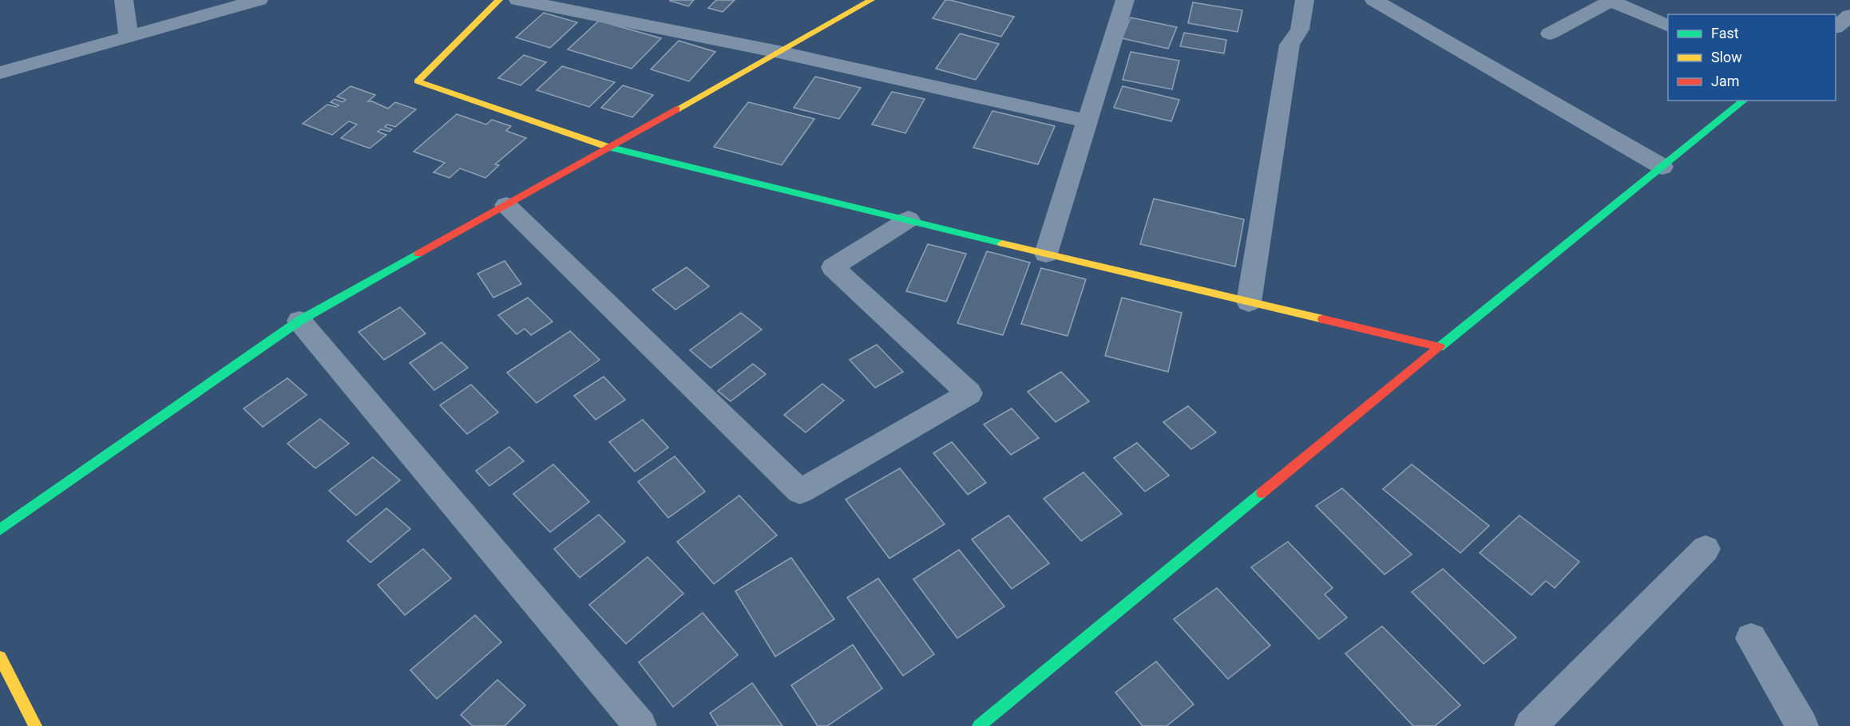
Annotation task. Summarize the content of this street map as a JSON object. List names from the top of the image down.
{
  "legend": ["Fast", "Slow", "Jam"]
}
